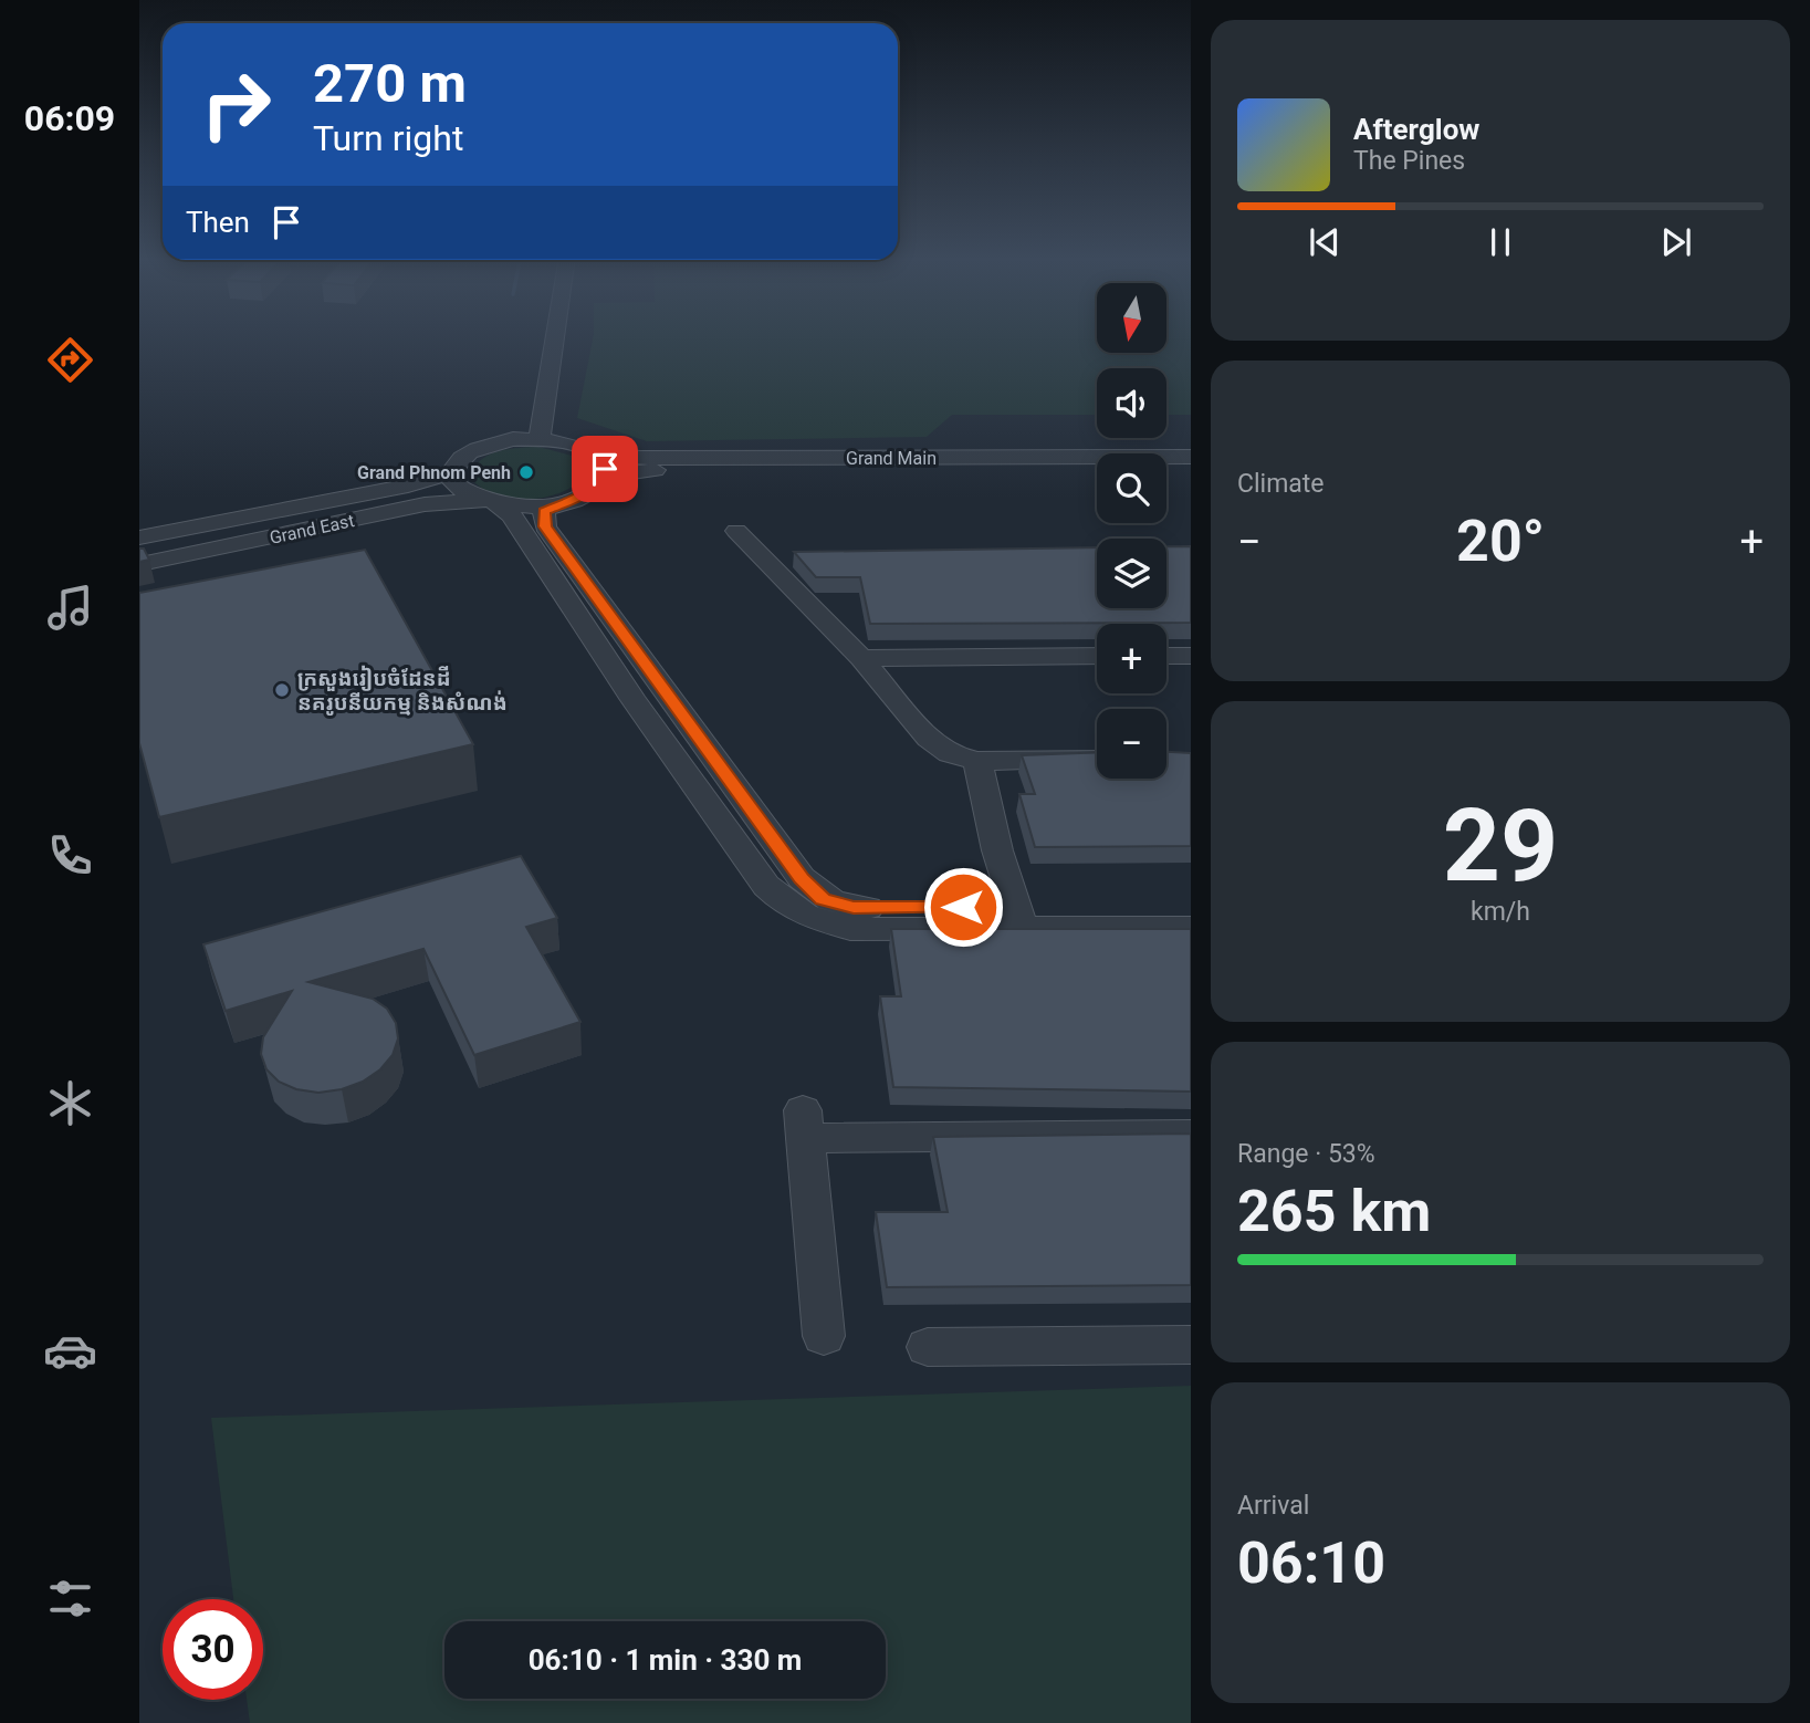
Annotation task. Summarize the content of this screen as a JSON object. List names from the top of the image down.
{
  "streets": {
    "street": ["Grand Main", "Grand East"]
  },
  "crossings": [
    ["Grand Main", "Grand East"]
  ],
  "places": ["Grand Phnom Penh", "ក្រសួងរៀបចំដែនដី នគរូបនីយកម្ម និងសំណង់"],
  "north": "bottom",
  "page": {
    "tabs": "06:09",
    "turn": ["270 m", "Turn right"],
    "song": ["Afterglow", "The Pines"],
    "then": "Then",
    "map_buttons": ["+", "−"],
    "tile": [
      "Climate",
      ["29", "km/h"],
      ["Range · 53%", "265 km"],
      ["Arrival", "06:10"]
    ],
    "heat": ["−", "20°", "+"],
    "limit": "30",
    "trip": "06:10 · 1 min · 330 m"
  }
}
